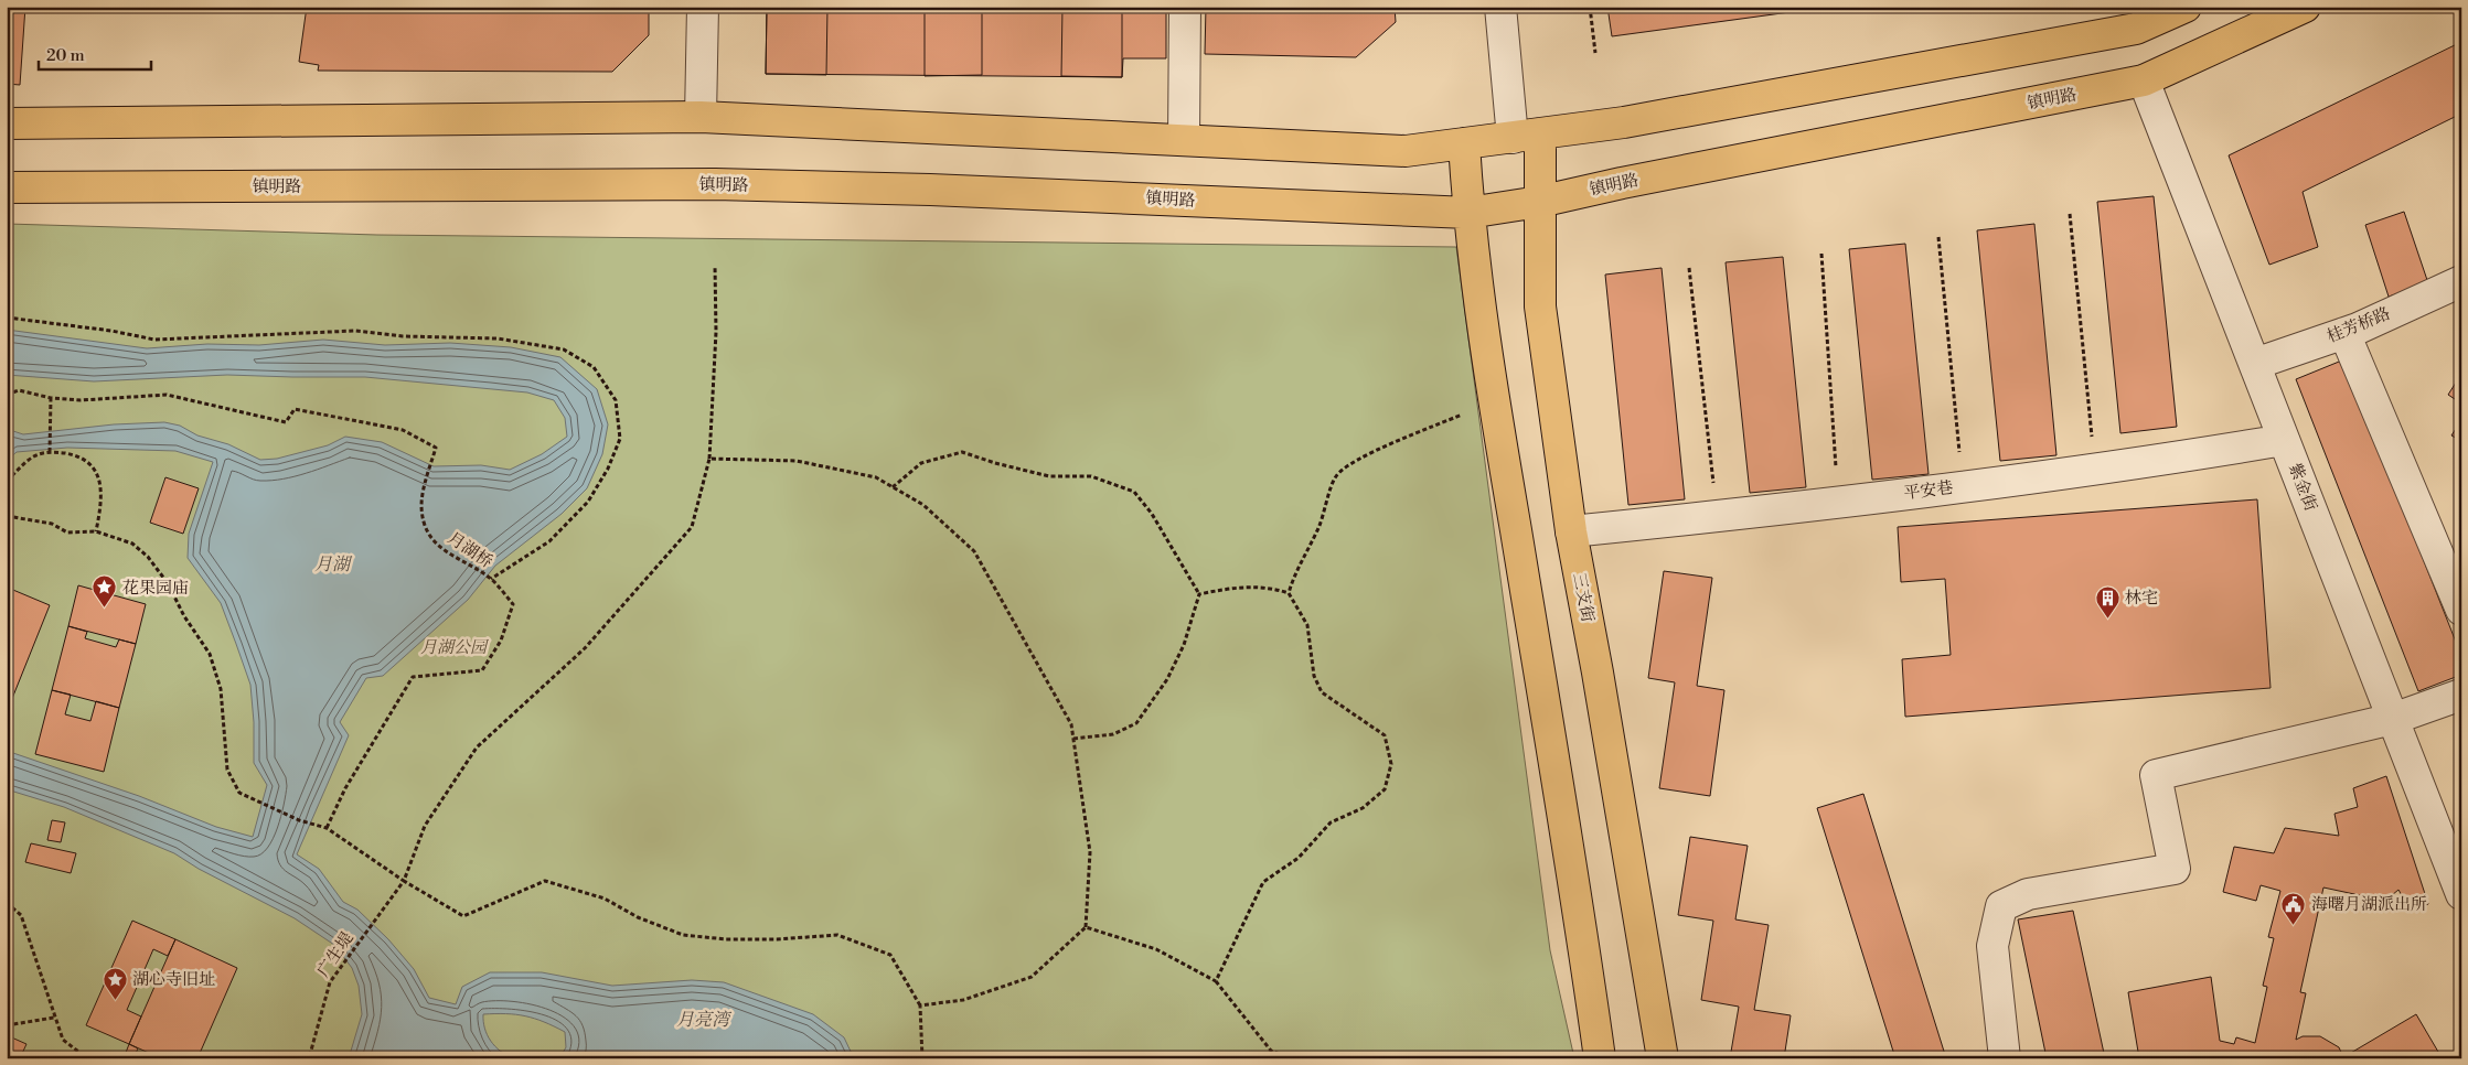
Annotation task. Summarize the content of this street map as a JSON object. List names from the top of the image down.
{
  "streets": {
    "main road": ["镇明路", "三支街"],
    "street": ["桂芳桥路", "紫金街", "平安巷"],
    "path": ["月湖桥", "广生堤"]
  },
  "crossings": [
    ["镇明路", "紫金街"],
    ["镇明路", "三支街"],
    ["桂芳桥路", "紫金街"],
    ["紫金街", "平安巷"],
    ["平安巷", "三支街"]
  ],
  "water": ["月湖", "月亮湾"],
  "parks": ["月湖公园"],
  "places": {
    "place": ["花果园庙", "湖心寺旧址"],
    "building": ["林宅"],
    "public building": ["海曙月湖派出所"]
  },
  "scale_bar": "20 m"
}
